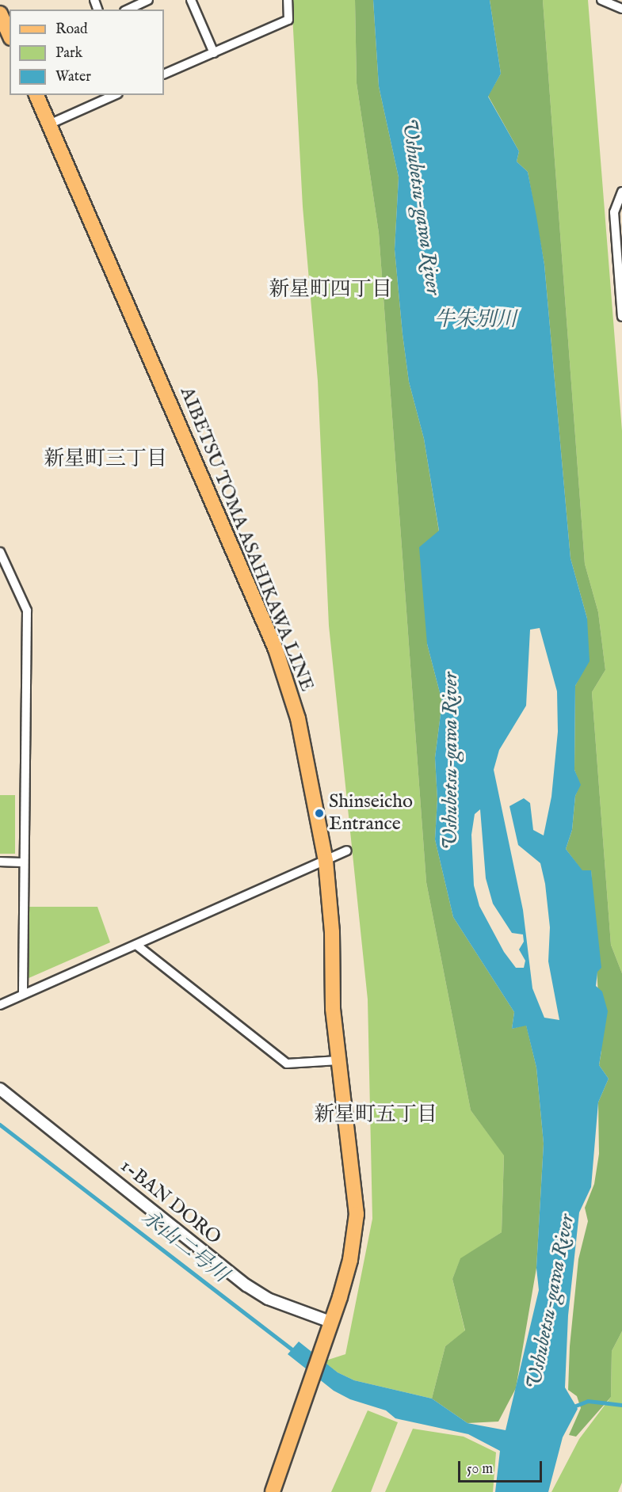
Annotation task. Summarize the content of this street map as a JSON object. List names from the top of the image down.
{
  "streets": {
    "main road": ["AIBETSU TOMA ASAHIKAWA LINE"],
    "street": ["1-BAN DORO"]
  },
  "crossings": [
    ["AIBETSU TOMA ASAHIKAWA LINE", "1-BAN DORO"]
  ],
  "districts": ["新星町四丁目", "新星町三丁目", "新星町五丁目"],
  "water": ["Ushubetsu-gawa River", "牛朱別川", "永山二号川"],
  "places": ["Shinseicho Entrance"],
  "legend": ["Road", "Park", "Water"],
  "scale_bar": "50 m"
}
